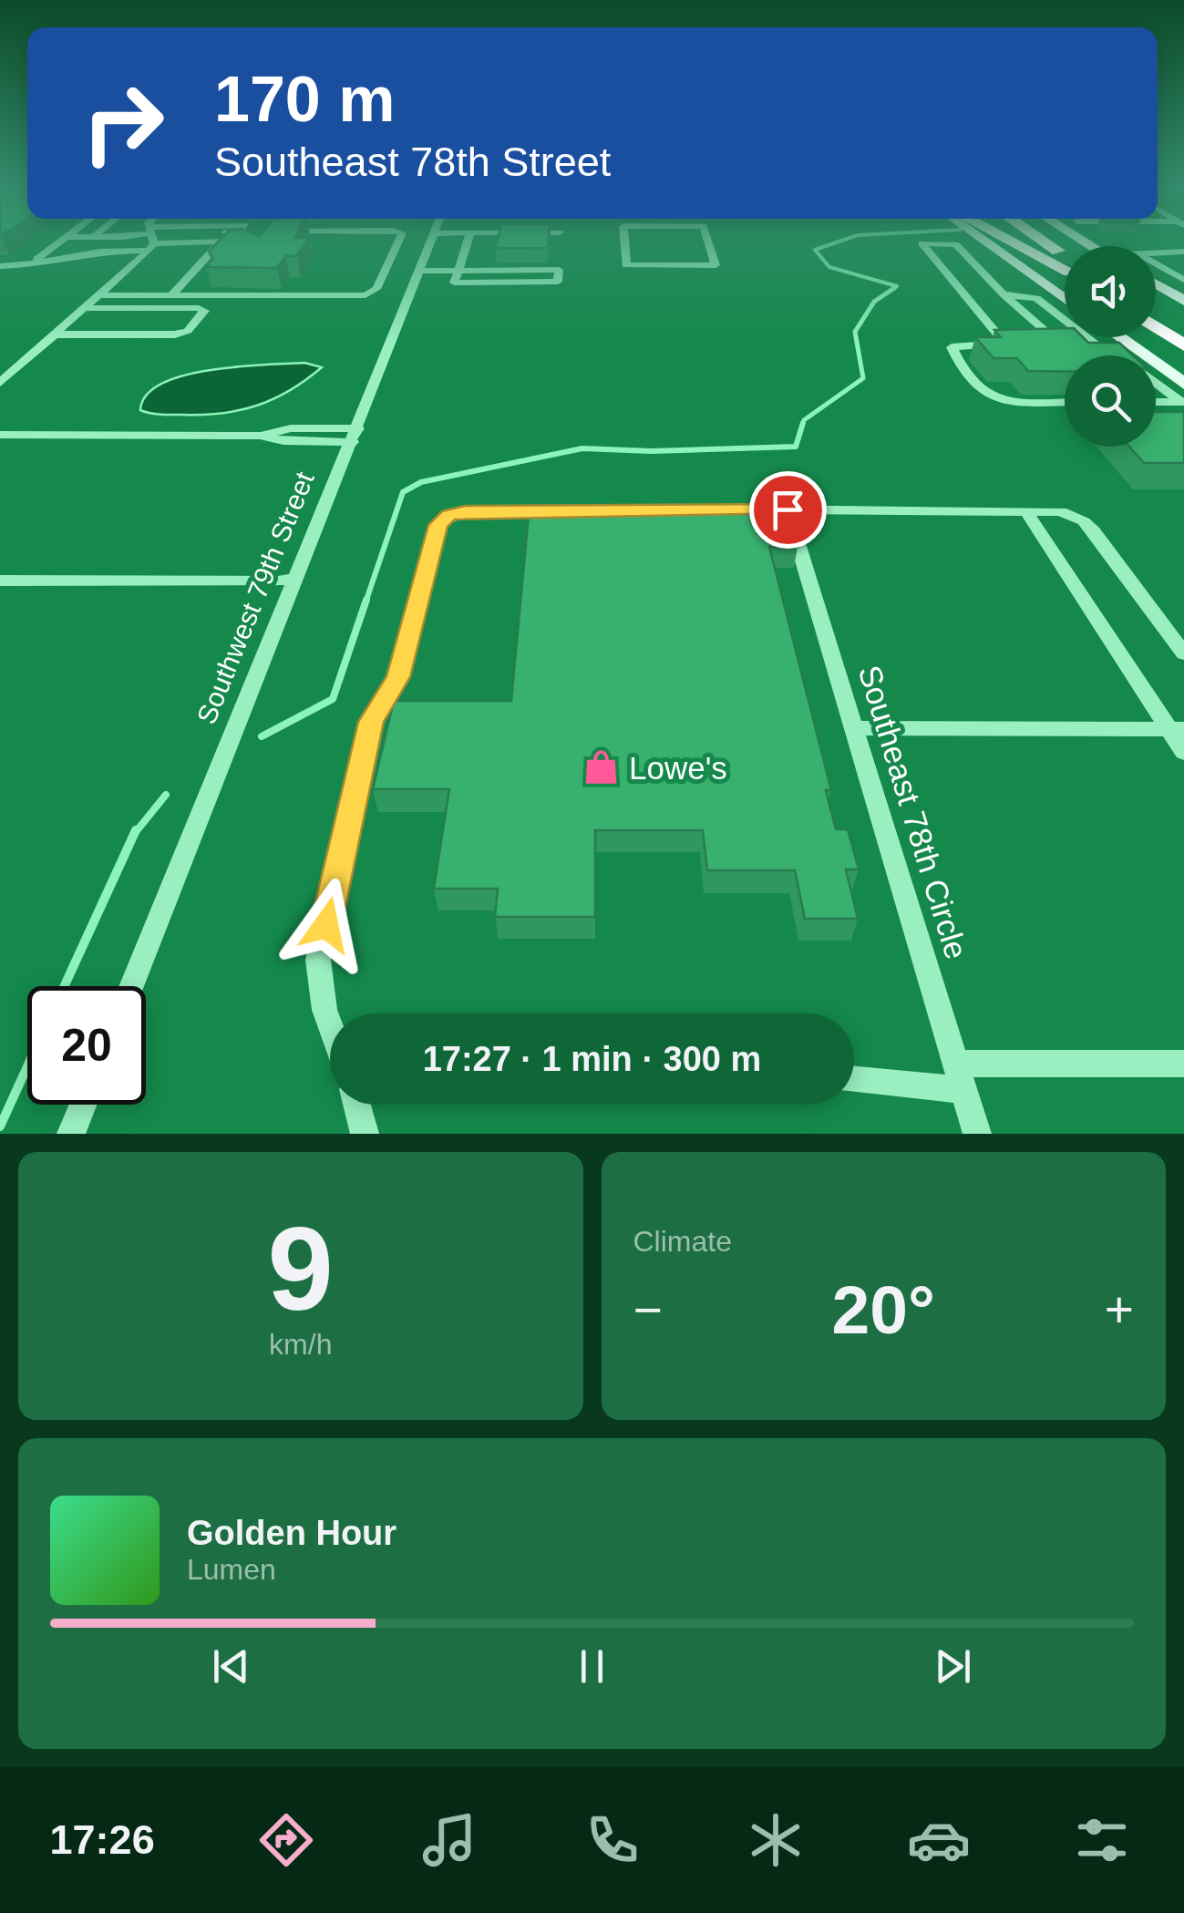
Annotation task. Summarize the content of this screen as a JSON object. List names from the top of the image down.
{
  "streets": {
    "street": ["Southwest 79th Street", "Southeast 78th Circle"]
  },
  "places": {
    "shop": ["Lowe's"]
  },
  "page": {
    "turn": ["170 m", "Southeast 78th Street"],
    "limit": "20",
    "trip": "17:27 · 1 min · 300 m",
    "tile": [
      ["9", "km/h"],
      "Climate"
    ],
    "heat": ["−", "20°", "+"],
    "song": ["Golden Hour", "Lumen"],
    "tabs": "17:26"
  }
}
